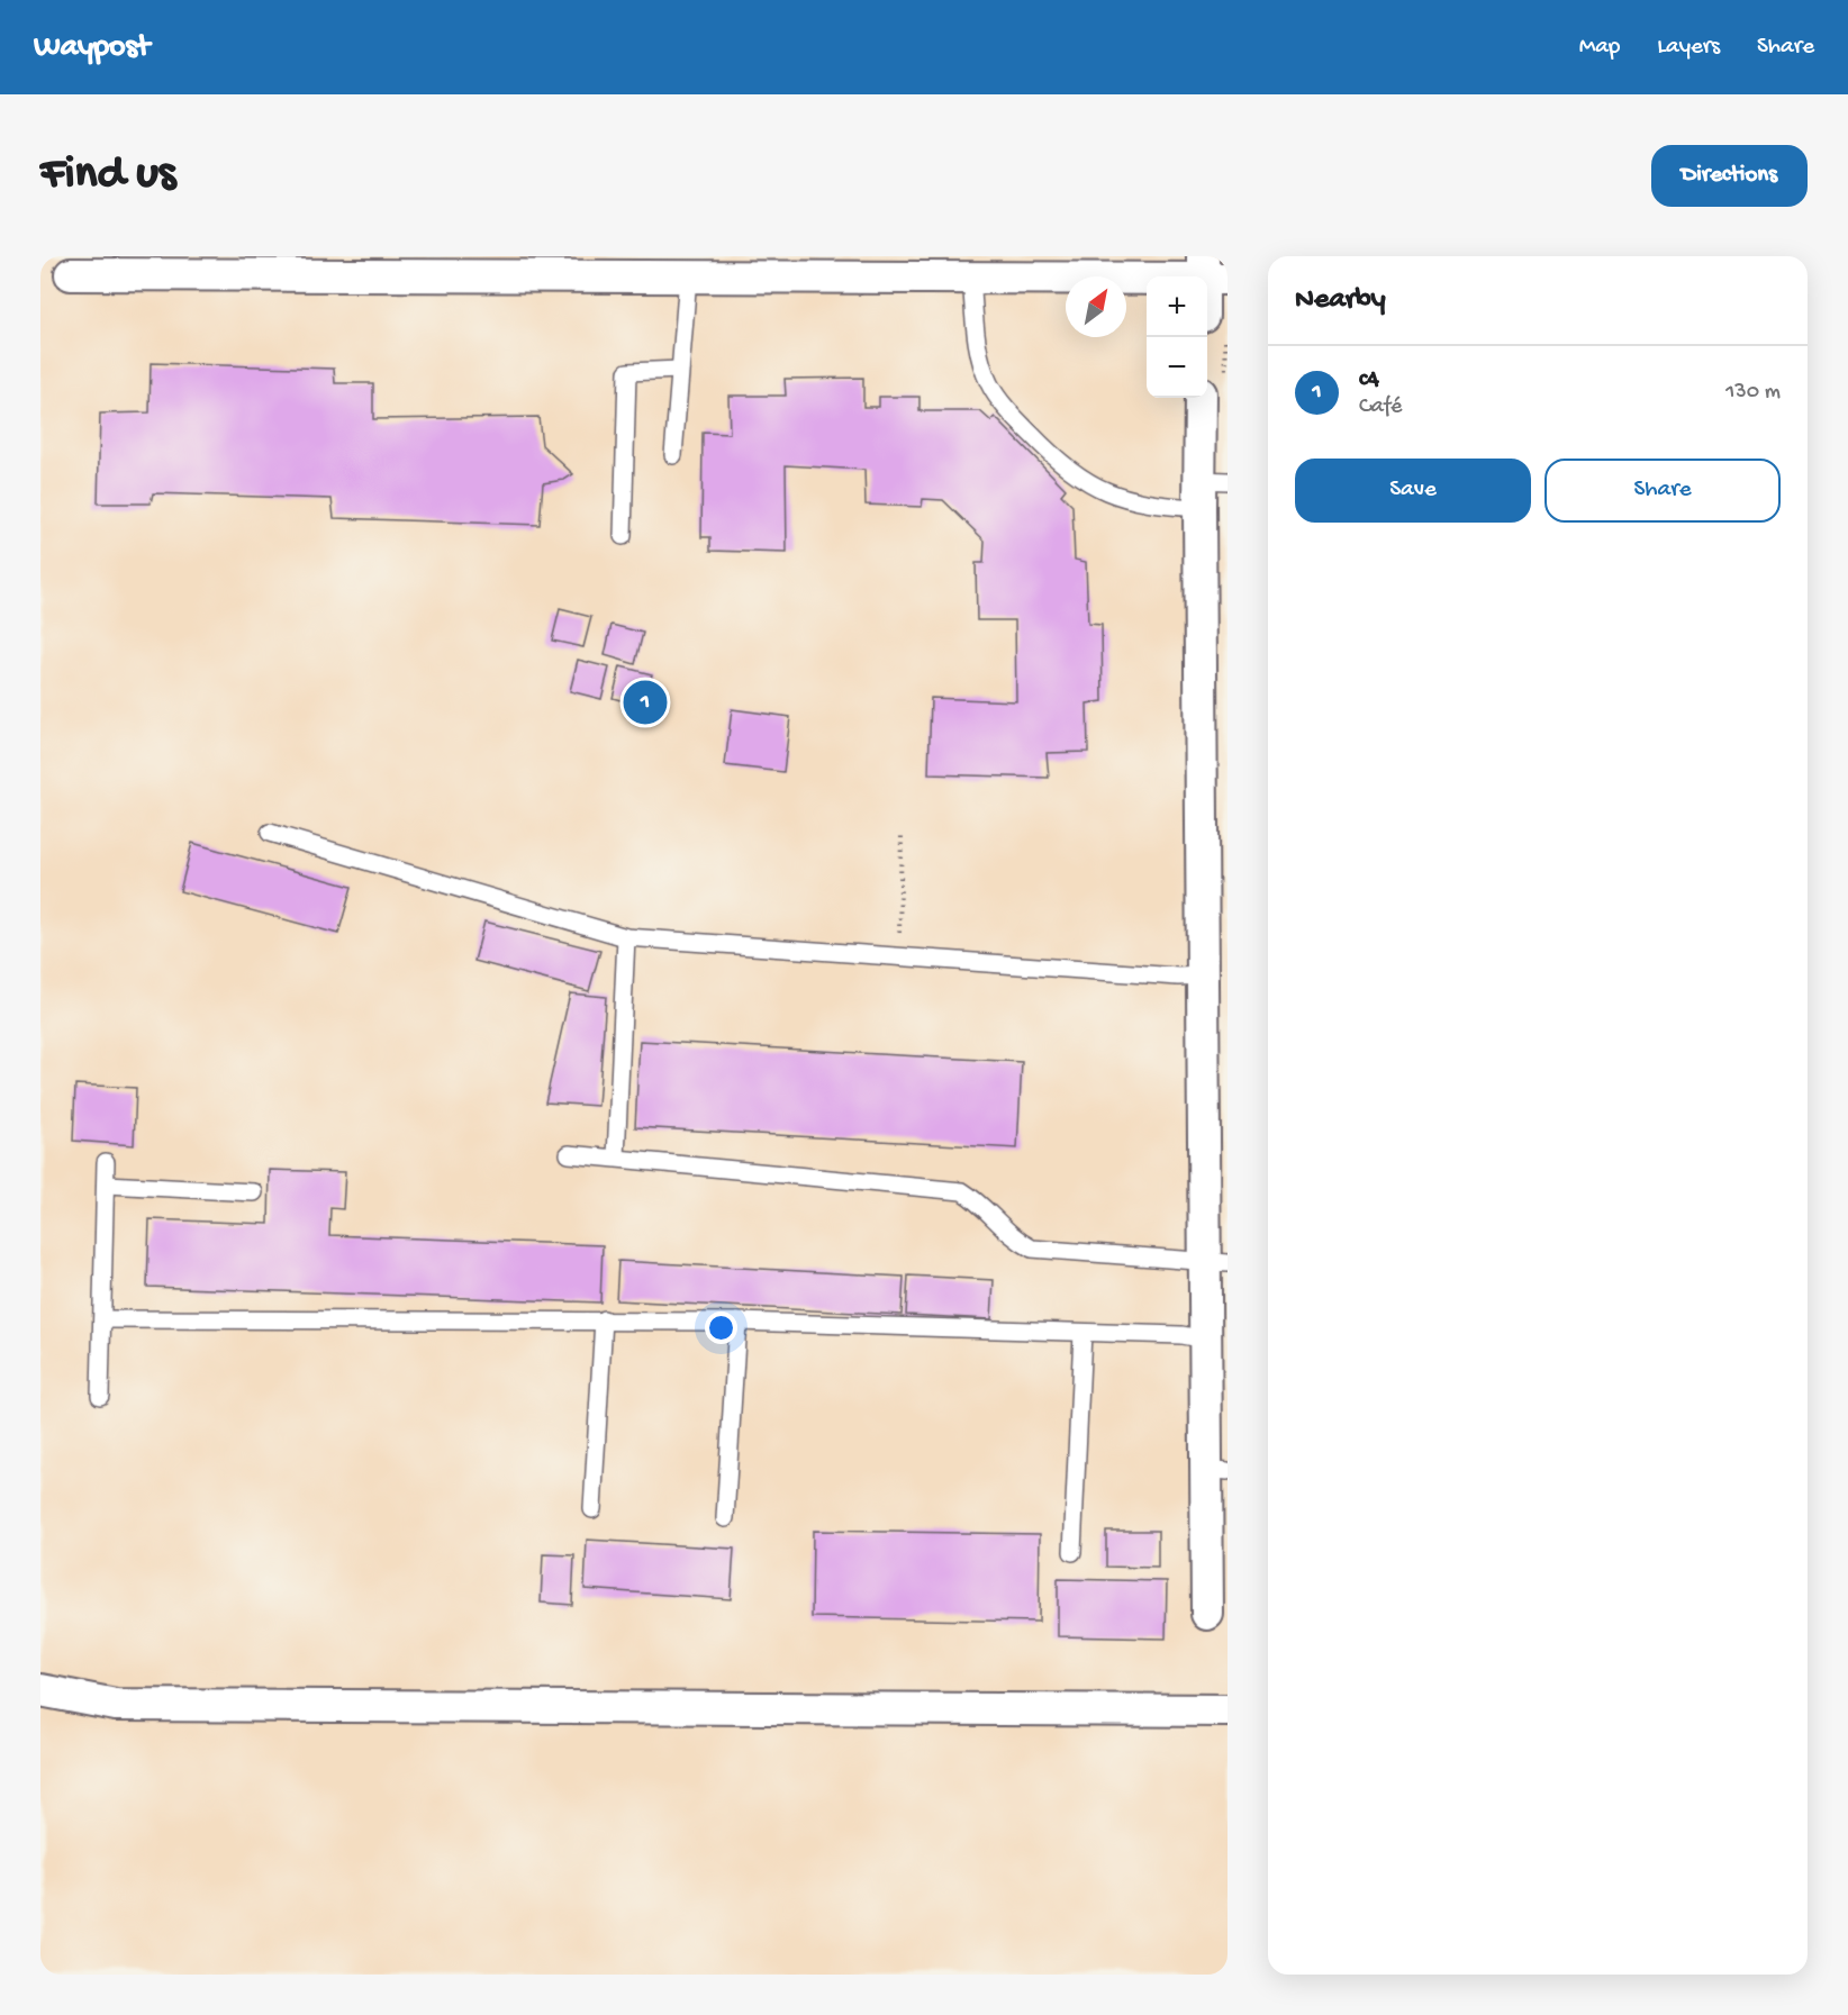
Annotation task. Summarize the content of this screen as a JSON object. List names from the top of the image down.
{
  "north": "top right",
  "page": {
    "header": "Waypost",
    "nav": ["Map", "Layers", "Share"],
    "buttons": [
      "Directions",
      ["Save", "Share"]
    ],
    "title": "Find us",
    "heading": "Nearby",
    "map_buttons": ["+", "−"],
    "list": [
      {
        "mark": "1",
        "name": "c4",
        "note": "Café",
        "value": "130 m"
      }
    ],
    "pins": "1"
  }
}
